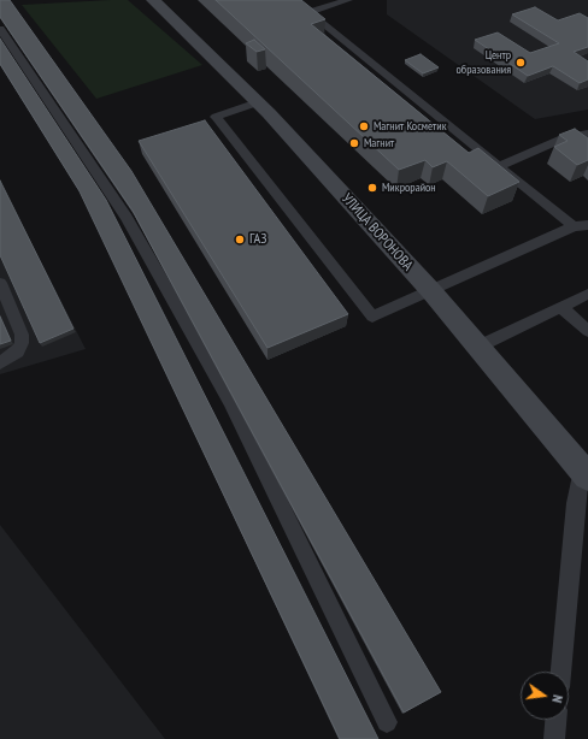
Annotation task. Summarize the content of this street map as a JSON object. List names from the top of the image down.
{
  "streets": {
    "main road": ["УЛИЦА ВОРОНОВА"]
  },
  "places": [
    "Центр образования",
    "Магнит Косметик",
    "Магнит",
    "Микрорайон",
    "ГАЗ"
  ],
  "north": "right"
}
